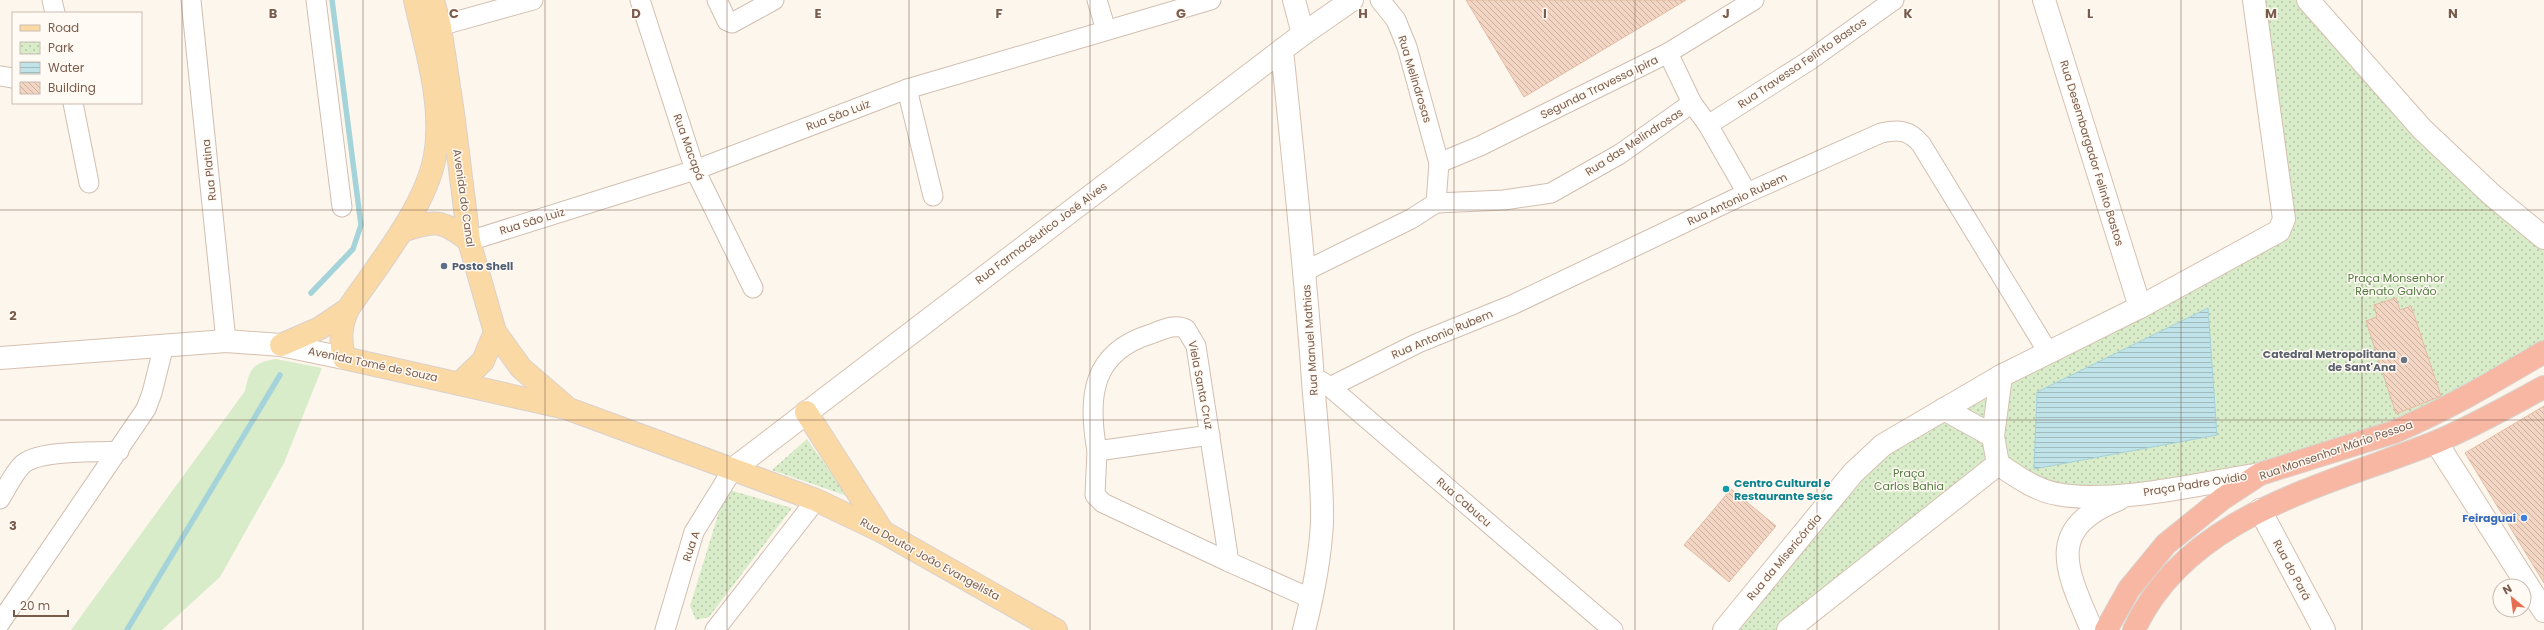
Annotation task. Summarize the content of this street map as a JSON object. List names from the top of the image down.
{
  "streets": {
    "highway": ["Rua Monsenhor Mário Pessoa"],
    "main road": ["Avenida do Canal", "Avenida Tomé de Souza", "Rua Doutor João Evangelista"],
    "street": [
      "Rua Travessa Felinto Bastos",
      "Rua Melindrosas",
      "Segunda Travessa Ipira",
      "Rua São Luiz",
      "Rua das Melindrosas",
      "Rua Macapá",
      "Rua Desembargador Felinto Bastos",
      "Rua Platina",
      "Rua Antonio Rubem",
      "Rua Farmacêutico José Alves",
      "Rua Manuel Mathias",
      "Viela Santa Cruz",
      "Praça Padre Ovidio",
      "Rua Cabucu",
      "Rua A",
      "Rua da Misericórdia",
      "Rua do Pará"
    ]
  },
  "crossings": [
    ["Rua Melindrosas", "Segunda Travessa Ipira"],
    ["Rua São Luiz", "Rua Macapá"],
    ["Rua São Luiz", "Avenida do Canal"],
    ["Rua Platina", "Avenida Tomé de Souza"],
    ["Avenida do Canal", "Avenida Tomé de Souza"],
    ["Rua Antonio Rubem", "Rua Manuel Mathias"],
    ["Rua Antonio Rubem", "Rua Cabucu"],
    ["Rua Farmacêutico José Alves", "Rua Manuel Mathias"],
    ["Rua Farmacêutico José Alves", "Avenida Tomé de Souza"],
    ["Rua Farmacêutico José Alves", "Rua A"],
    ["Rua Farmacêutico José Alves", "Rua Doutor João Evangelista"],
    ["Rua Manuel Mathias", "Viela Santa Cruz"],
    ["Rua Manuel Mathias", "Rua Cabucu"],
    ["Avenida Tomé de Souza", "Rua A"],
    ["Avenida Tomé de Souza", "Rua Doutor João Evangelista"],
    ["Rua Monsenhor Mário Pessoa", "Praça Padre Ovidio"],
    ["Rua A", "Rua Doutor João Evangelista"]
  ],
  "parks": ["Praça Monsenhor Renato Galvão", "Praça Carlos Bahia"],
  "places": [
    "Posto Shell",
    "Catedral Metropolitana de Sant'Ana",
    "Centro Cultural e Restaurante Sesc",
    "Feiraguai"
  ],
  "legend": [
    "Road",
    "Park",
    "Water",
    "Building"
  ],
  "scale_bar": "20 m",
  "north": "top left",
  "grid": {
    "columns": [
      "B",
      "C",
      "D",
      "E",
      "F",
      "G",
      "H",
      "I",
      "J",
      "K",
      "L",
      "M",
      "N"
    ],
    "rows": ["2", "3"]
  }
}
